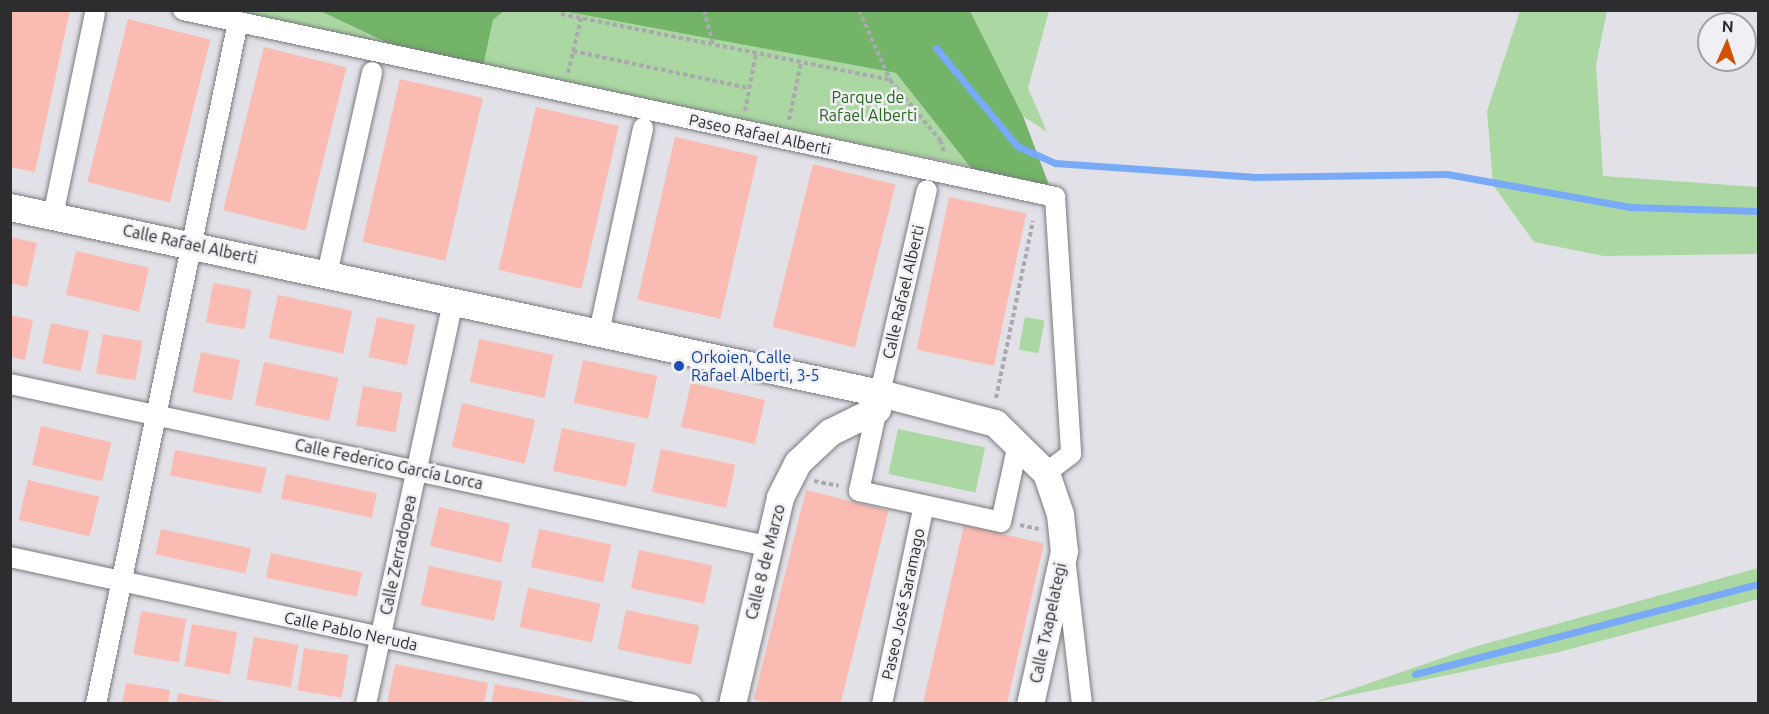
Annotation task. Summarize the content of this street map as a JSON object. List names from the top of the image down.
{
  "streets": {
    "street": [
      "Paseo Rafael Alberti",
      "Calle Rafael Alberti",
      "Calle Federico García Lorca",
      "Calle Zerradopea",
      "Calle 8 de Marzo",
      "Paseo José Saramago",
      "Calle Txapelategi",
      "Calle Pablo Neruda"
    ]
  },
  "crossings": [
    ["Calle Rafael Alberti", "Calle Zerradopea"],
    ["Calle Rafael Alberti", "Calle 8 de Marzo"],
    ["Calle Rafael Alberti", "Paseo José Saramago"],
    ["Calle Rafael Alberti", "Calle Txapelategi"],
    ["Calle Federico García Lorca", "Calle Zerradopea"],
    ["Calle Federico García Lorca", "Calle 8 de Marzo"],
    ["Calle Zerradopea", "Calle Pablo Neruda"]
  ],
  "parks": ["Parque de Rafael Alberti"],
  "places": ["Orkoien, Calle Rafael Alberti, 3-5"],
  "north": "top"
}
